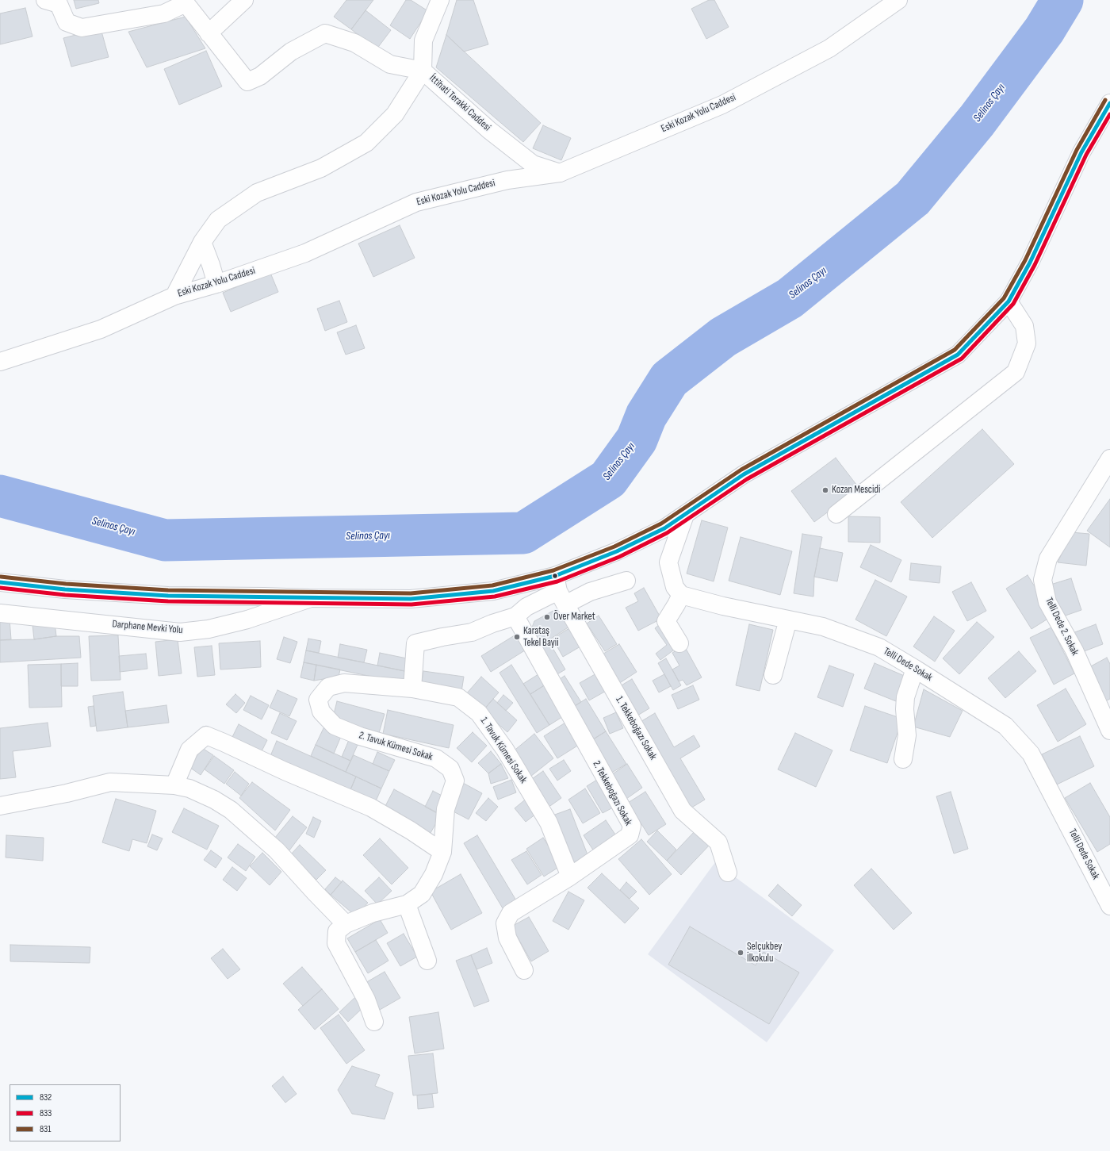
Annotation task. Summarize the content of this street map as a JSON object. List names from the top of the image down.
{
  "streets": {
    "street": [
      "İttihati Terakki Caddesi",
      "Eski Kozak Yolu Caddesi",
      "Telli Dede 2. Sokak",
      "Darphane Mevki Yolu",
      "Telli Dede Sokak",
      "1. Tekkeboğazı Sokak",
      "2. Tavuk Kümesi Sokak",
      "1. Tavuk Kümesi Sokak",
      "2. Tekkeboğazı Sokak"
    ]
  },
  "crossings": [
    ["İttihati Terakki Caddesi", "Eski Kozak Yolu Caddesi"],
    ["2. Tavuk Kümesi Sokak", "1. Tavuk Kümesi Sokak"],
    ["1. Tavuk Kümesi Sokak", "2. Tekkeboğazı Sokak"]
  ],
  "water": ["Selinos Çayı"],
  "places": [
    "Kozan Mescidi",
    "Över Market",
    "Karataş Tekel Bayii",
    "Selçukbey İlkokulu"
  ],
  "lines": ["transit line 831", "transit line 832", "transit line 833"],
  "legend": ["832", "833", "831"]
}
